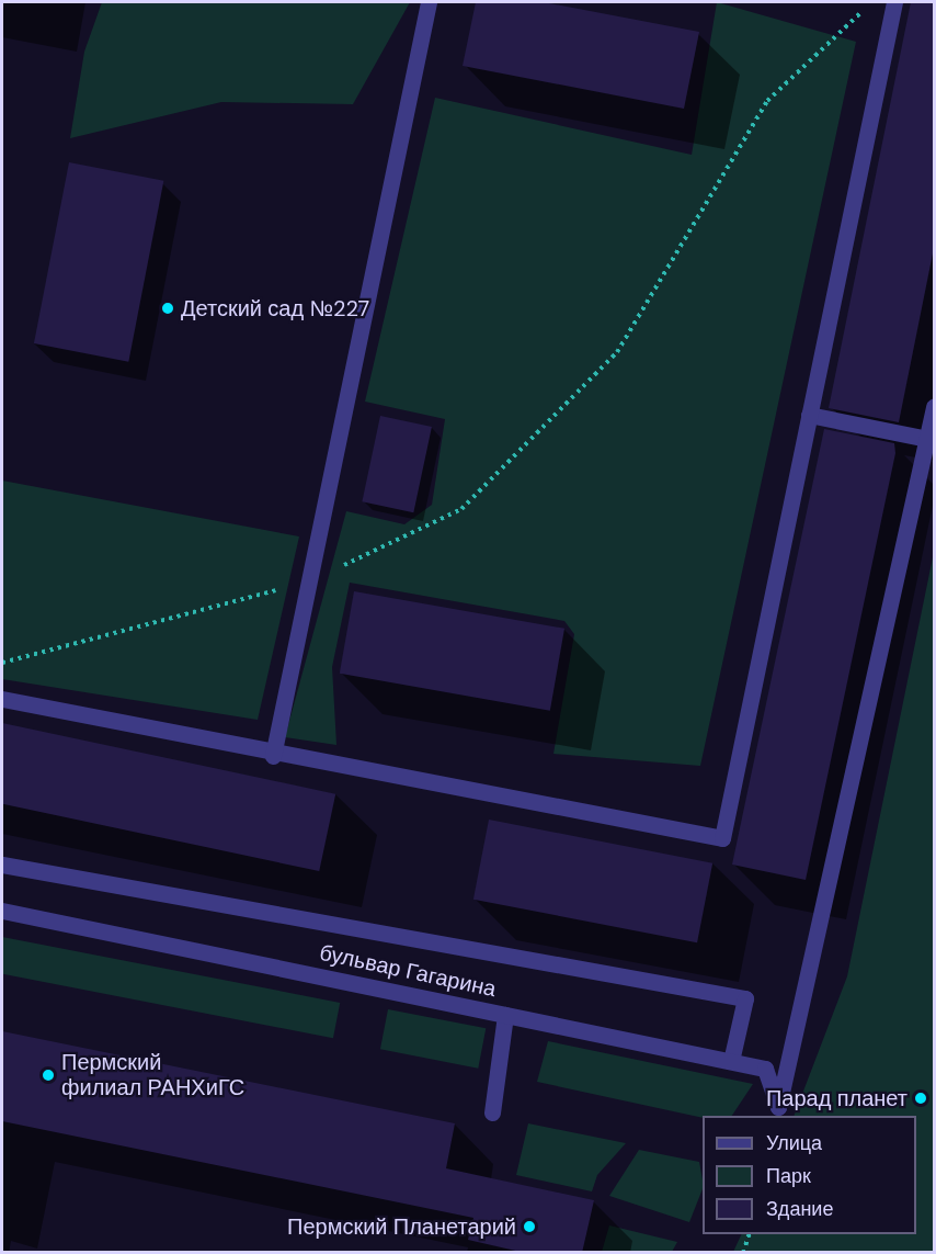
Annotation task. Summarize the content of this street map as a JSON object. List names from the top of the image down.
{
  "streets": {
    "street": ["бульвар Гагарина"]
  },
  "places": [
    "Детский сад №227",
    "Пермский филиал РАНХиГС",
    "Парад планет",
    "Пермский Планетарий"
  ],
  "legend": ["Улица", "Парк", "Здание"]
}
